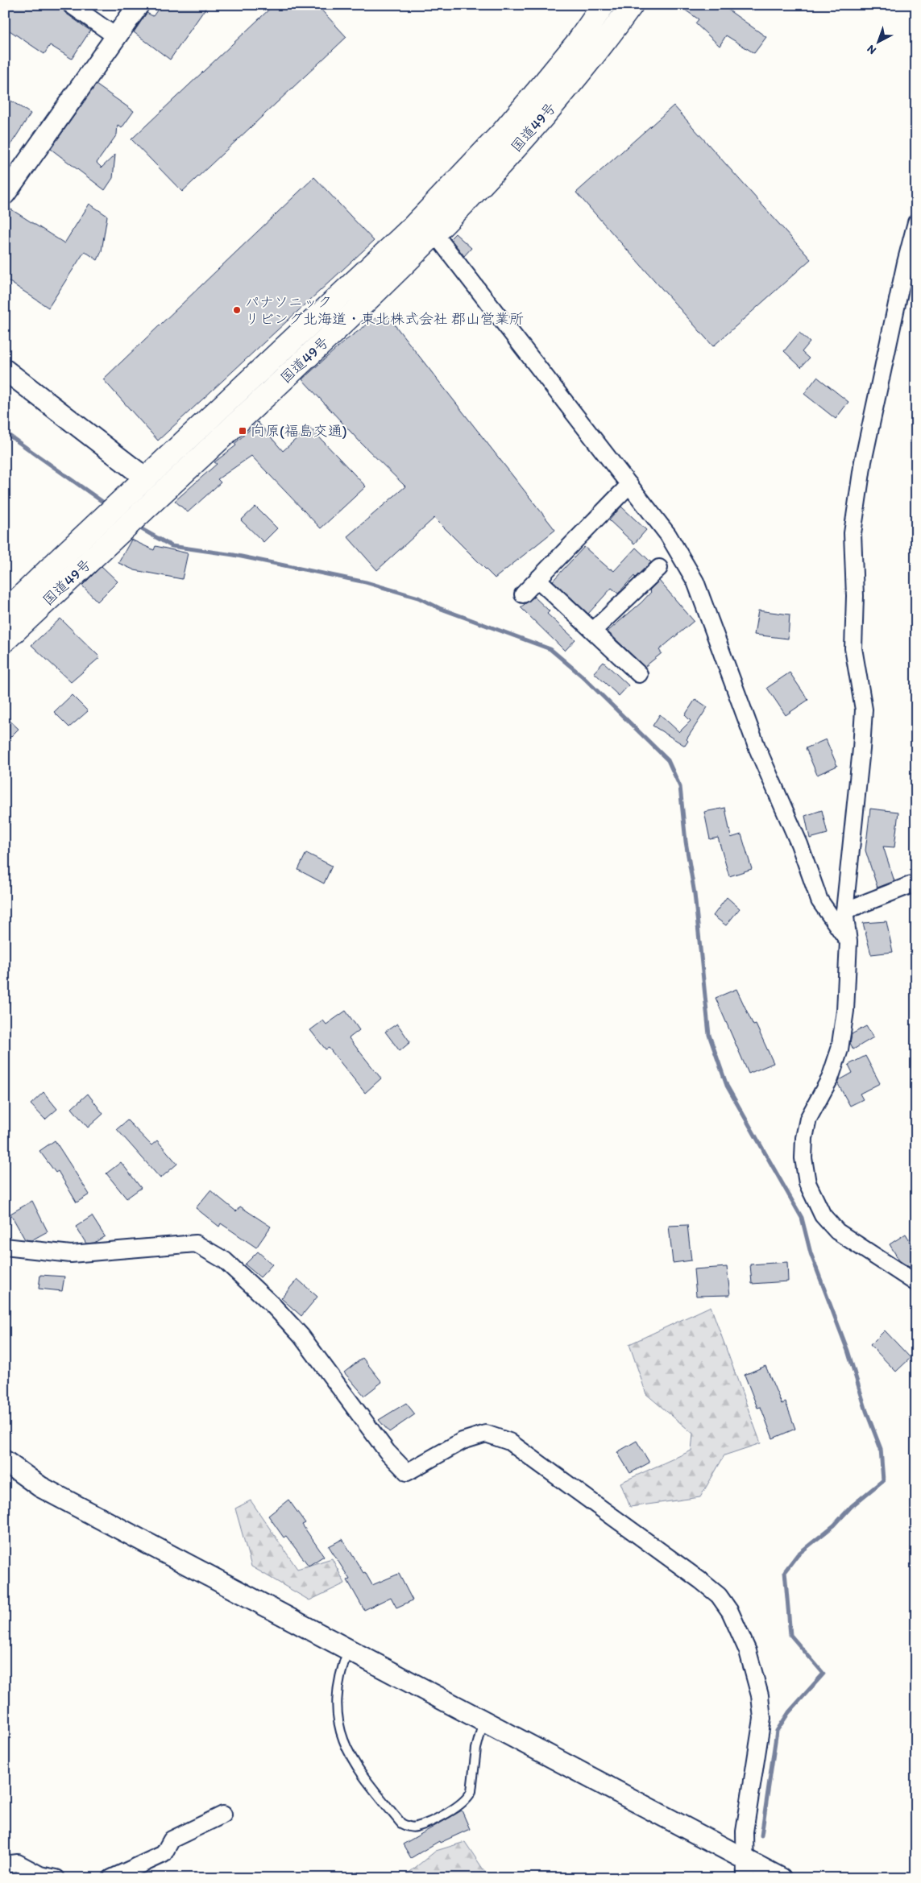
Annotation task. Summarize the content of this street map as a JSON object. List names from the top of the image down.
{
  "streets": {
    "highway": ["国道49号"]
  },
  "places": {
    "other": ["パナソニック リビング北海道・東北株式会社 郡山営業所"],
    "transit": ["向原(福島交通)"]
  },
  "north": "bottom left"
}
